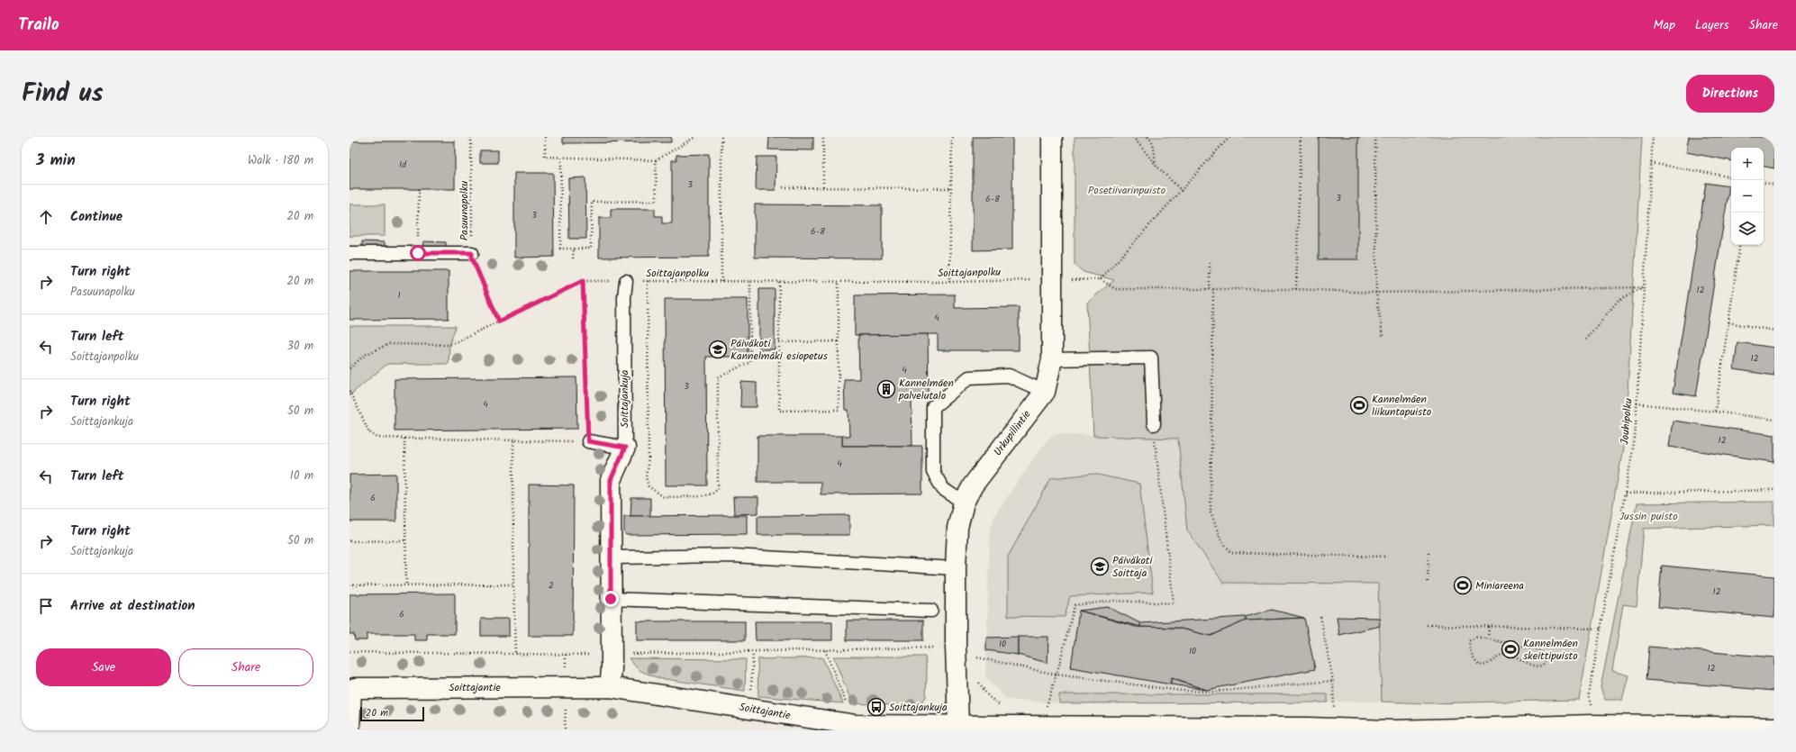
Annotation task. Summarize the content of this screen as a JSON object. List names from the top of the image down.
{
  "streets": {
    "main road": ["Soittajankuja", "Urkupillintie", "Soittajantie"],
    "path": ["Pasuunapolku", "Soittajanpolku", "Jouhipolku"]
  },
  "crossings": [
    ["Pasuunapolku", "Soittajanpolku"],
    ["Soittajanpolku", "Soittajankuja"],
    ["Soittajankuja", "Soittajantie"],
    ["Urkupillintie", "Soittajantie"]
  ],
  "parks": ["Posetiivarinpuisto", "Jussin puisto"],
  "places": {
    "school or university": ["Päiväkoti Kannelmäki esiopetus", "Päiväkoti Soittaja"],
    "building": ["Kannelmäen palvelutalo"],
    "sports": ["Kannelmäen liikuntapuisto", "Miniareena", "Kannelmäen skeittipuisto"],
    "bus stop": ["Soittajankuja"]
  },
  "house_numbers": [
    "1d",
    "3",
    "3",
    "6-8",
    "3",
    "6-8",
    "12",
    "1",
    "4",
    "12",
    "4",
    "3",
    "4",
    "12",
    "4",
    "6",
    "2",
    "12",
    "6",
    "10",
    "10",
    "12"
  ],
  "scale_bar": "20 m",
  "page": {
    "header": "Trailo",
    "nav": ["Map", "Layers", "Share"],
    "title": "Find us",
    "buttons": [
      "Directions",
      ["Save", "Share"]
    ],
    "heading": ["3 min", "Walk · 180 m"],
    "map_buttons": ["+", "−"],
    "list": [
      ["Continue", "20 m"],
      ["Turn right", "Pasuunapolku", "20 m"],
      ["Turn left", "Soittajanpolku", "30 m"],
      ["Turn right", "Soittajankuja", "50 m"],
      ["Turn left", "10 m"],
      ["Turn right", "Soittajankuja", "50 m"],
      "Arrive at destination"
    ],
    "scale": "20 m"
  }
}
